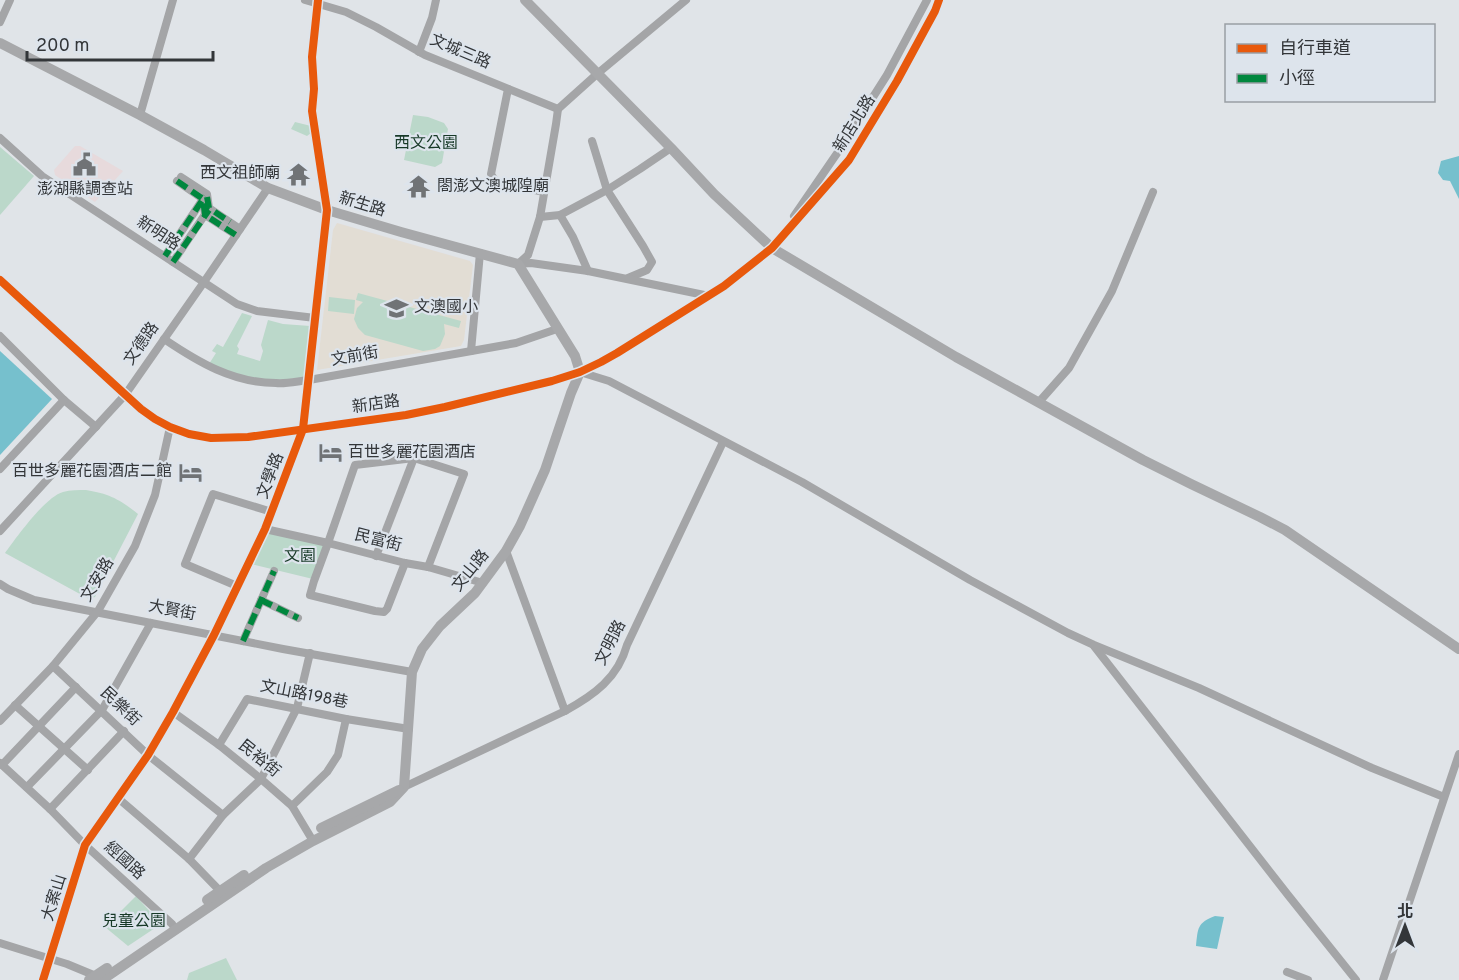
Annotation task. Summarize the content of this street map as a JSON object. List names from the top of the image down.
{
  "streets": {
    "main road": ["新生路", "文山路"],
    "street": [
      "文城三路",
      "新店北路",
      "新明路",
      "文德路",
      "文前街",
      "新店路",
      "文學路",
      "民富街",
      "文安路",
      "大賢街",
      "文明路",
      "文山路198巷",
      "民樂街",
      "民裕街",
      "經國路",
      "大案山"
    ]
  },
  "crossings": [
    ["文城三路", "文學路"],
    ["新店北路", "新店路"],
    ["新生路", "文德路"],
    ["新生路", "文學路"],
    ["新明路", "文德路"],
    ["新明路", "文學路"],
    ["文德路", "文前街"],
    ["文德路", "新店路"],
    ["文前街", "文學路"],
    ["新店路", "文學路"],
    ["新店路", "文山路"],
    ["新店路", "文安路"],
    ["文學路", "民富街"],
    ["文學路", "大賢街"],
    ["文學路", "民樂街"],
    ["文學路", "民裕街"],
    ["文學路", "經國路"],
    ["文學路", "大案山"],
    ["民富街", "文山路"],
    ["文山路", "大賢街"],
    ["文山路", "文明路"],
    ["文山路", "文山路198巷"],
    ["文安路", "大賢街"],
    ["文安路", "民樂街"],
    ["文山路198巷", "民裕街"],
    ["經國路", "大案山"]
  ],
  "parks": ["西文公園", "文園", "兒童公園"],
  "places": {
    "public building": ["澎湖縣調查站"],
    "temple": ["西文祖師廟", "閤澎文澳城隍廟"],
    "school or university": ["文澳國小"],
    "hotel": ["百世多麗花園酒店", "百世多麗花園酒店二館"]
  },
  "legend": ["自行車道", "小徑"],
  "scale_bar": "200 m",
  "north": "top"
}
